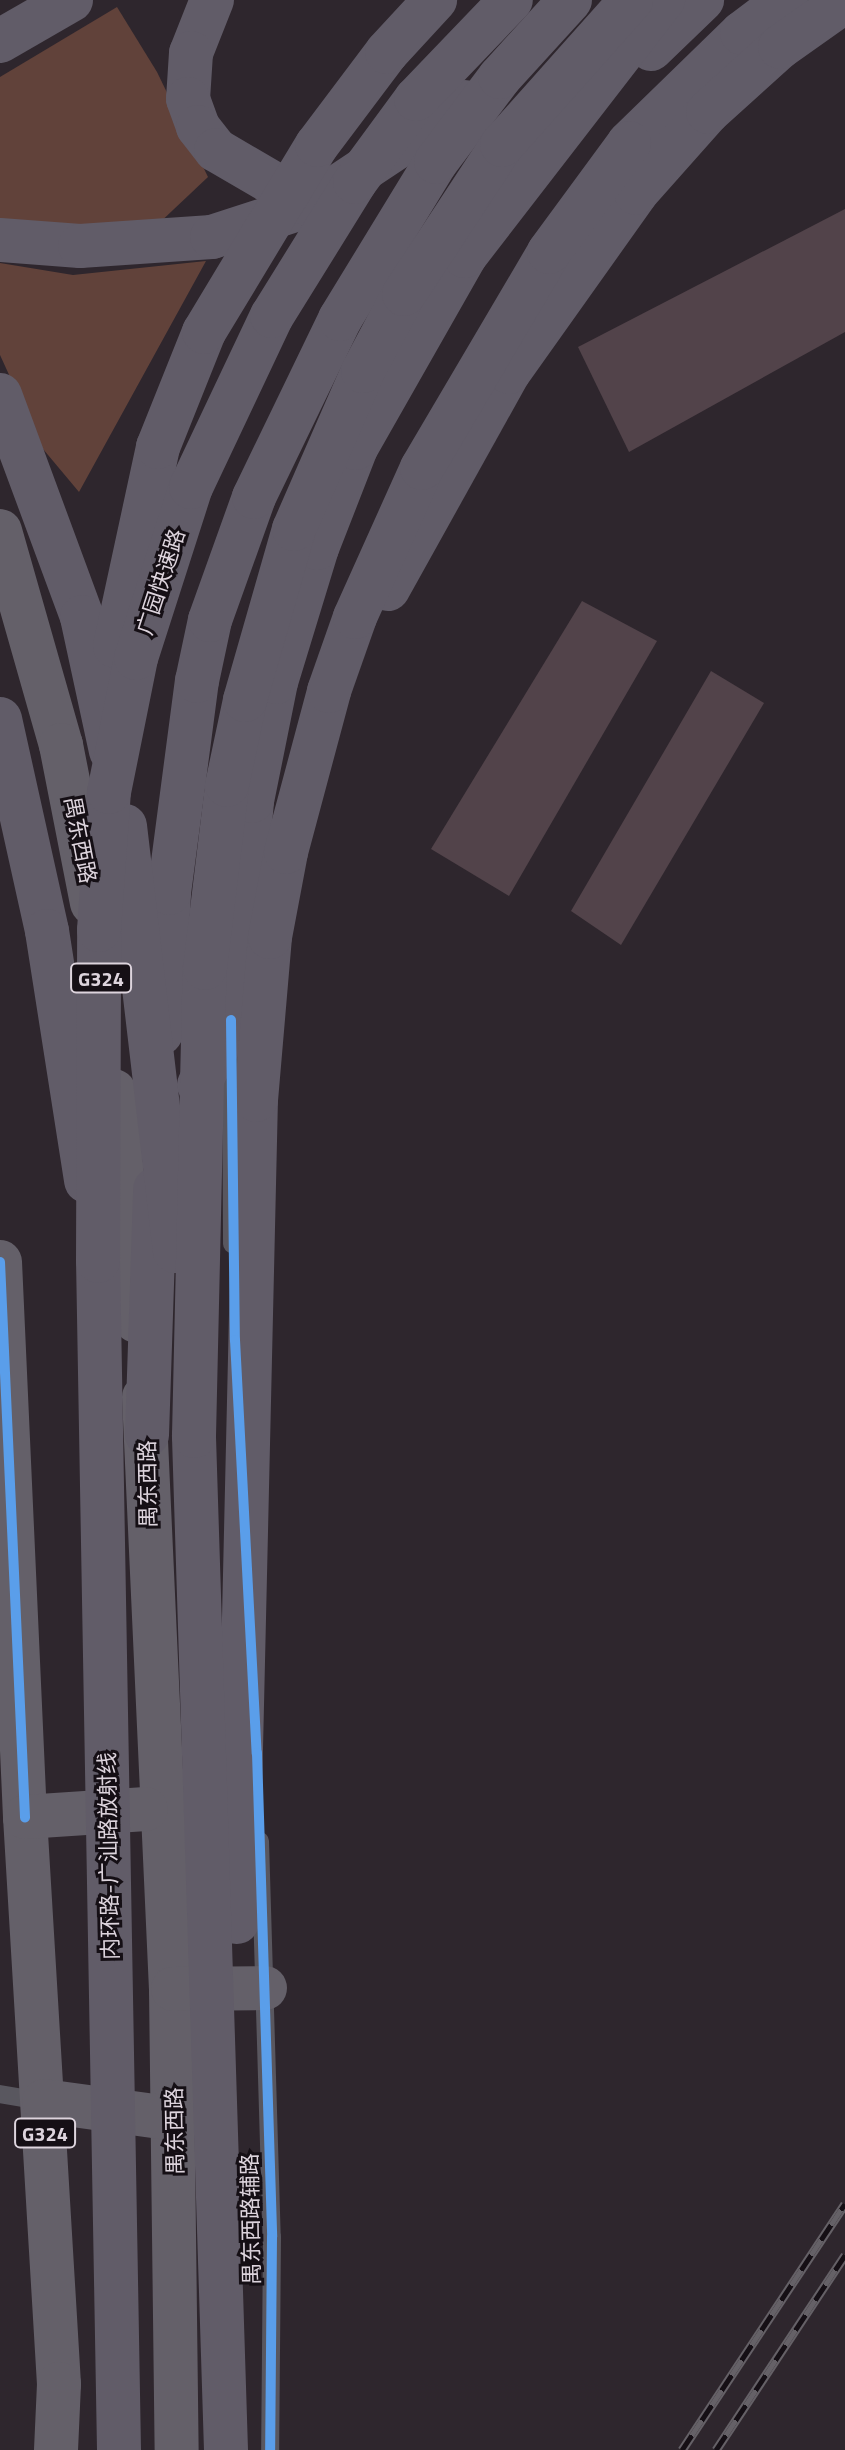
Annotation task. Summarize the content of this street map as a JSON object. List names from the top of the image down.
{
  "streets": {
    "highway": ["广园快速路", "内环路-广汕路放射线"],
    "main road": ["禺东西路", "G324"],
    "lane": ["禺东西路辅路"]
  },
  "crossings": [
    ["广园快速路", "内环路-广汕路放射线"]
  ]
}
